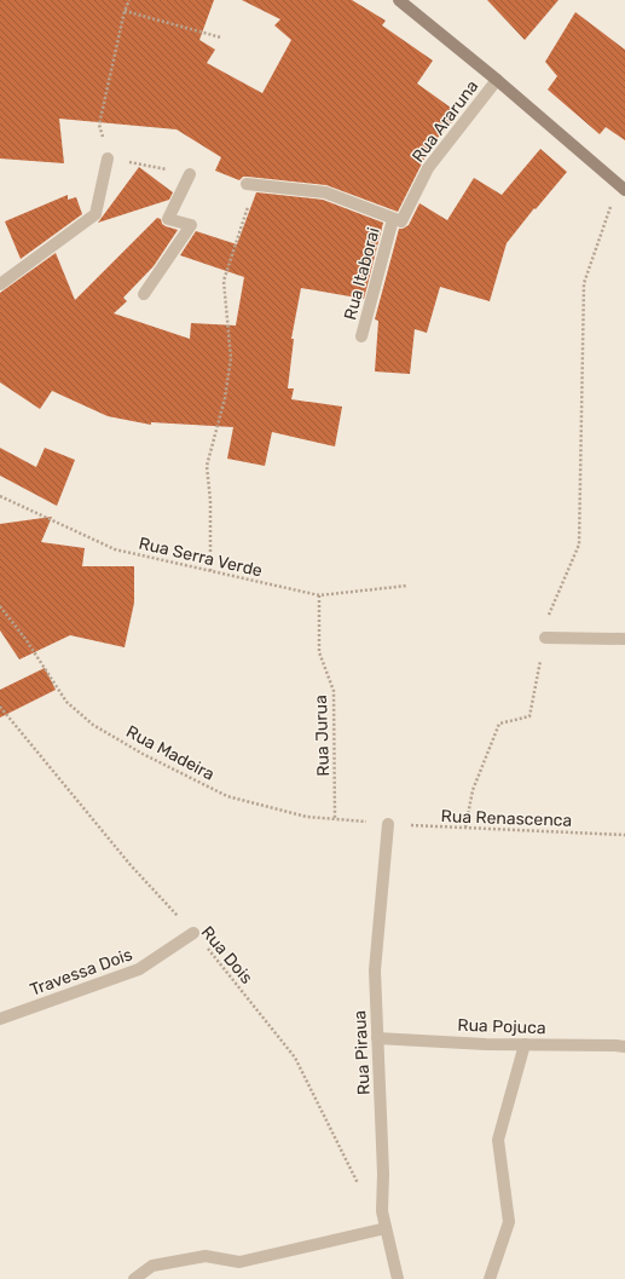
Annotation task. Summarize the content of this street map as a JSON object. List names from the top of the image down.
{
  "streets": {
    "street": [
      "Rua Araruna",
      "Rua Itaborai",
      "Travessa Dois",
      "Rua Pojuca",
      "Rua Piraua"
    ],
    "path": [
      "Rua Serra Verde",
      "Rua Jurua",
      "Rua Madeira",
      "Rua Renascenca",
      "Rua Dois"
    ]
  },
  "crossings": [
    ["Rua Araruna", "Rua Itaborai"],
    ["Rua Serra Verde", "Rua Jurua"],
    ["Rua Jurua", "Rua Madeira"],
    ["Rua Madeira", "Rua Renascenca"],
    ["Rua Madeira", "Rua Piraua"],
    ["Rua Renascenca", "Rua Piraua"],
    ["Rua Dois", "Travessa Dois"],
    ["Rua Pojuca", "Rua Piraua"]
  ]
}
